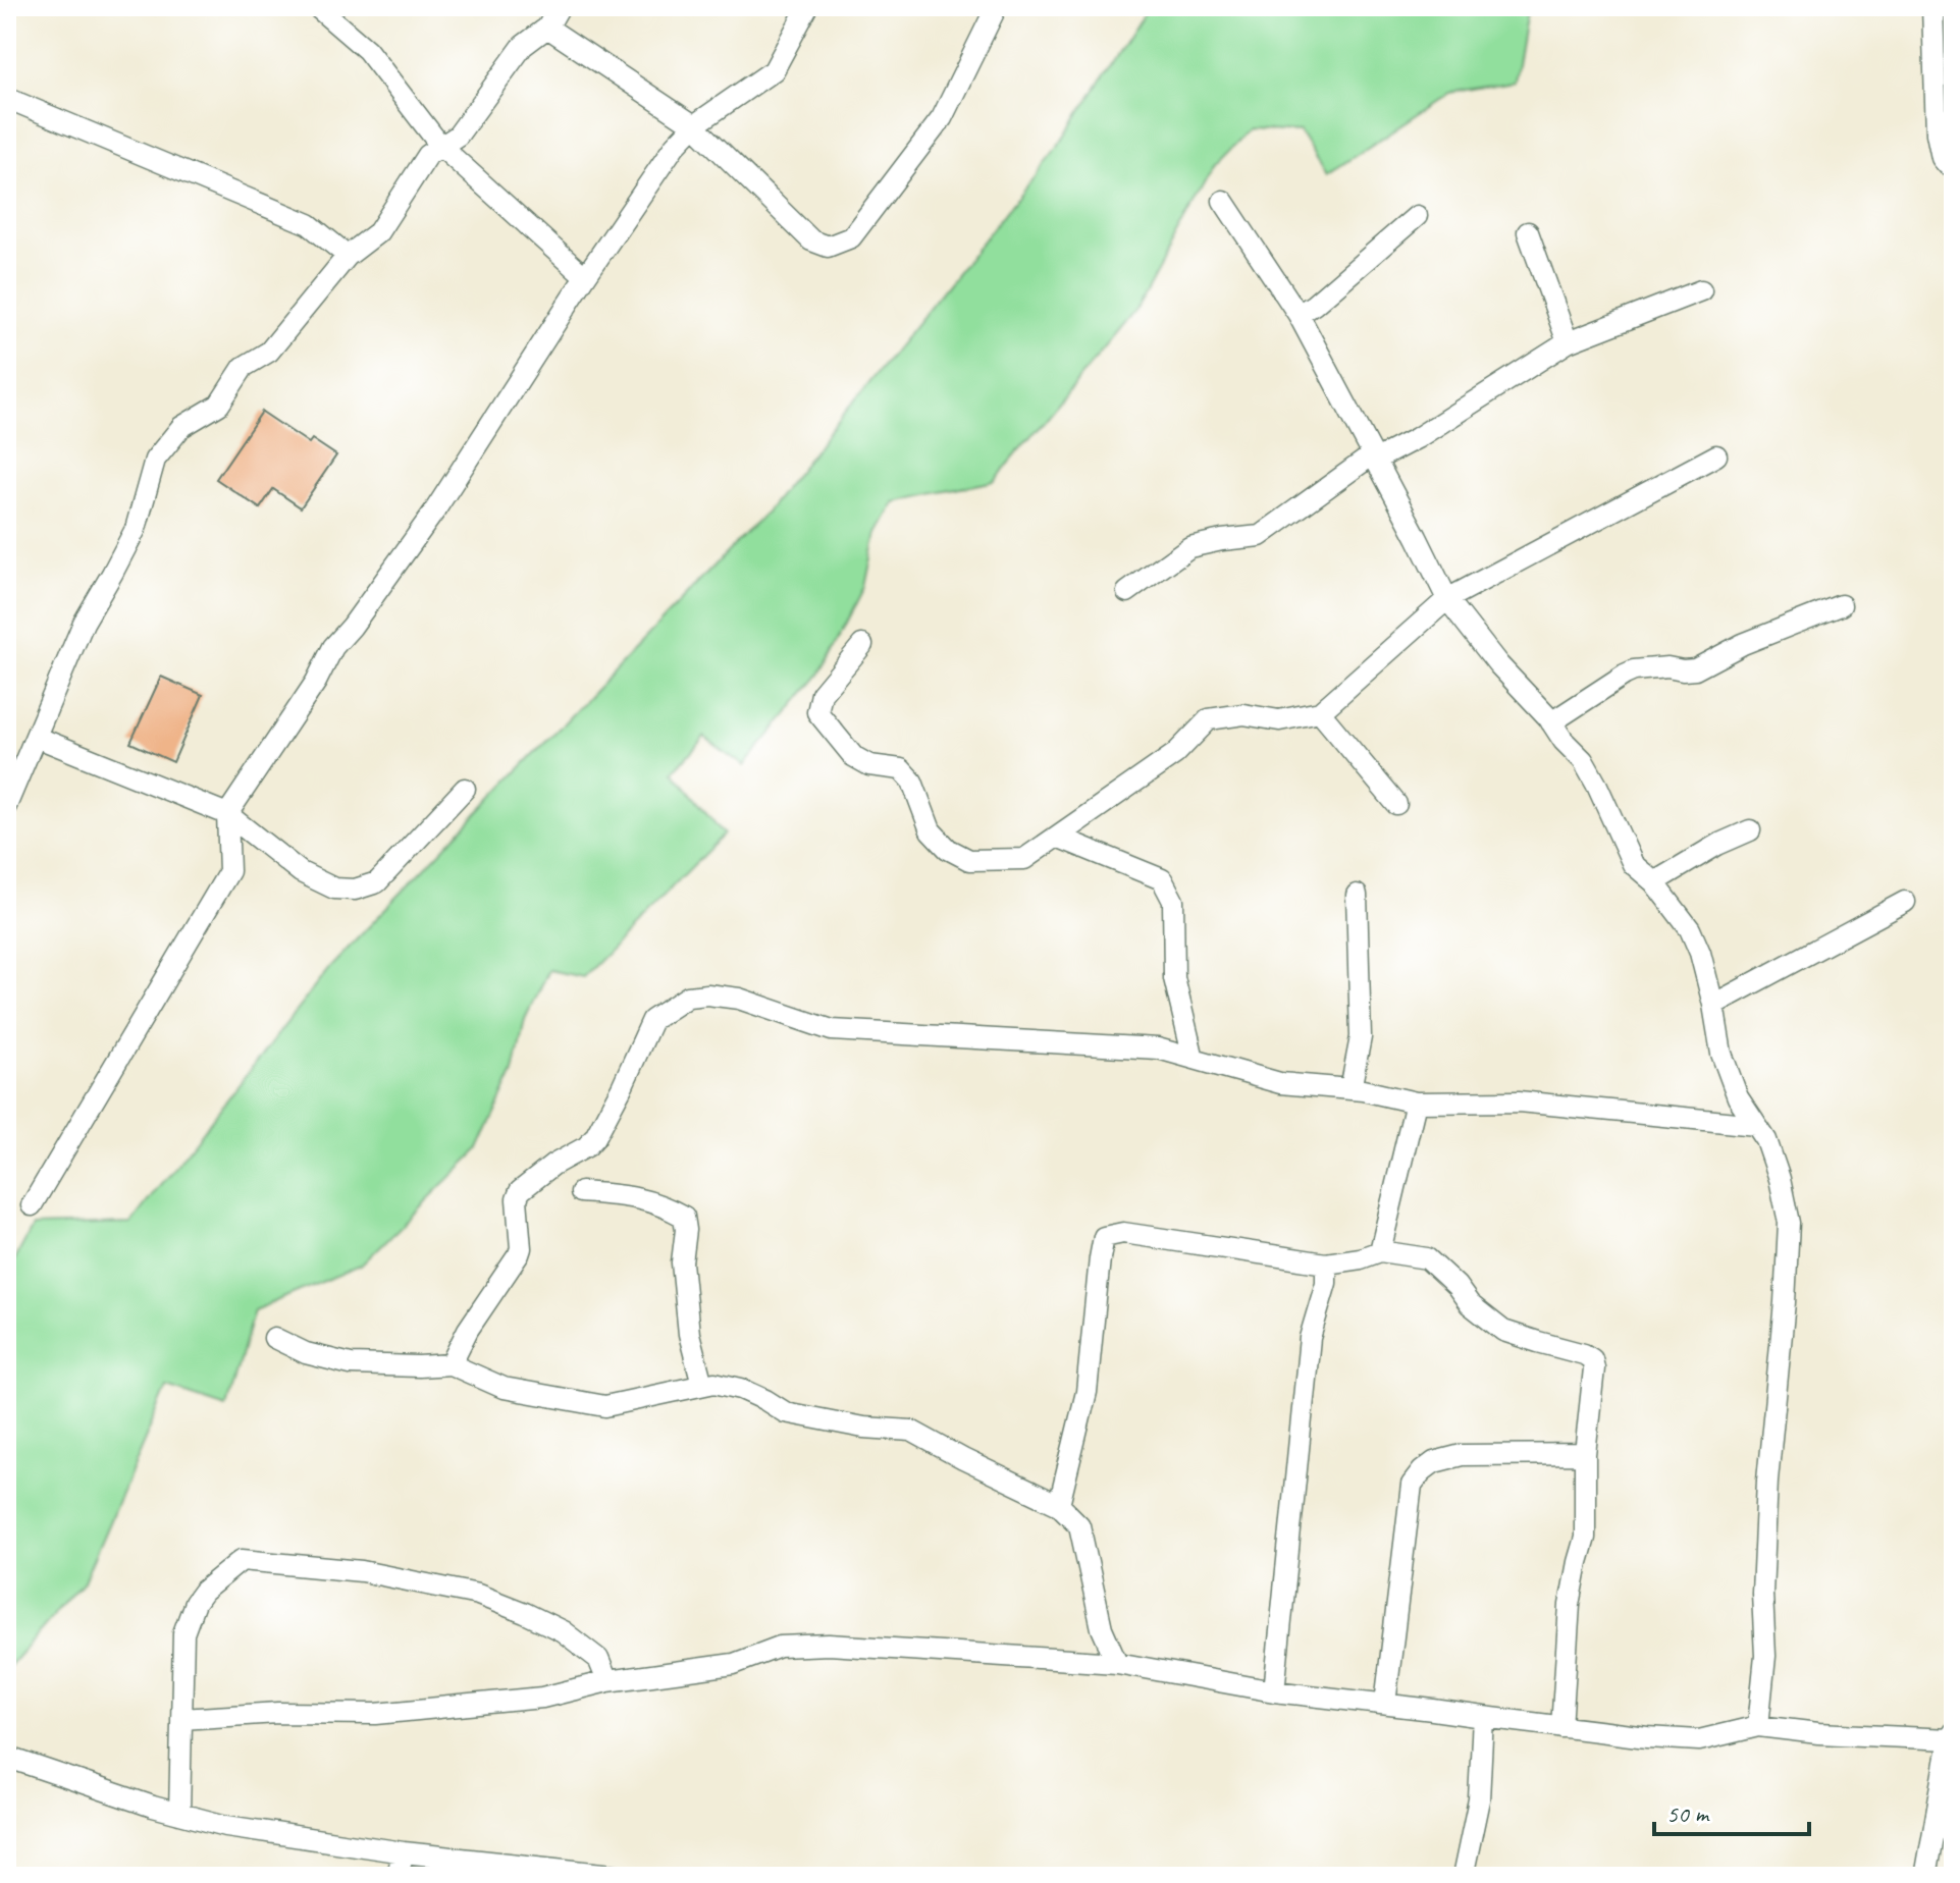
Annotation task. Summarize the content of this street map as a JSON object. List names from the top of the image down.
{
  "scale_bar": "50 m"
}
